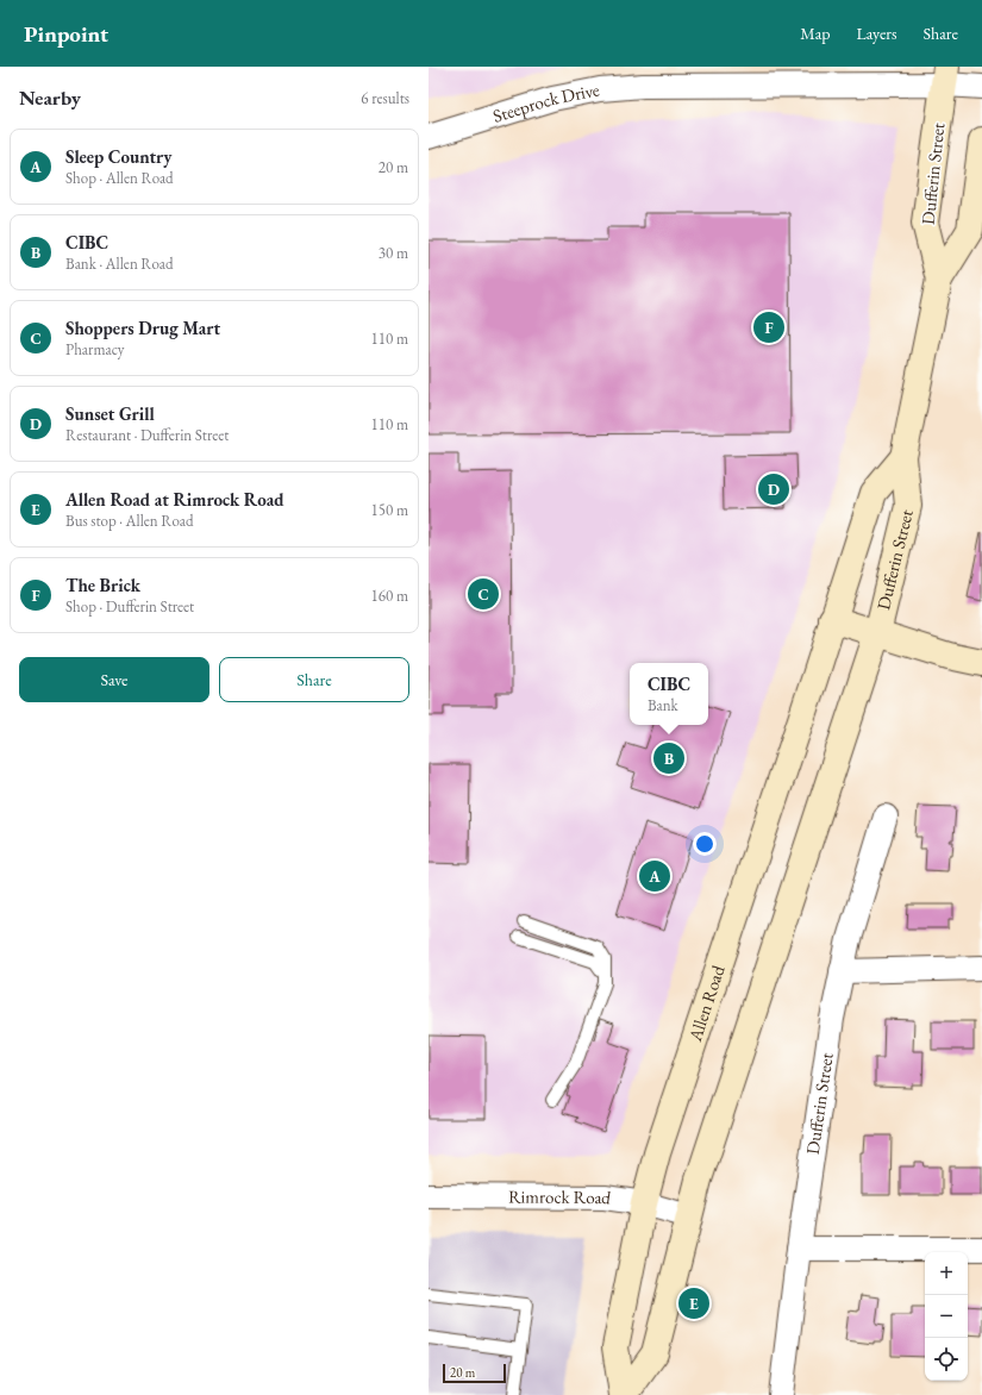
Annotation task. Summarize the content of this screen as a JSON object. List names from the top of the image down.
{
  "streets": {
    "main road": ["Dufferin Street", "Allen Road"],
    "street": ["Steeprock Drive", "Rimrock Road"]
  },
  "crossings": [
    ["Steeprock Drive", "Dufferin Street"],
    ["Dufferin Street", "Allen Road"],
    ["Allen Road", "Rimrock Road"]
  ],
  "scale_bar": "20 m",
  "page": {
    "header": "Pinpoint",
    "nav": ["Map", "Layers", "Share"],
    "heading": ["Nearby", "6 results"],
    "list": [
      {
        "mark": "A",
        "name": "Sleep Country",
        "note": "Shop · Allen Road",
        "value": "20 m"
      },
      {
        "mark": "B",
        "name": "CIBC",
        "note": "Bank · Allen Road",
        "value": "30 m"
      },
      {
        "mark": "C",
        "name": "Shoppers Drug Mart",
        "note": "Pharmacy",
        "value": "110 m"
      },
      {
        "mark": "D",
        "name": "Sunset Grill",
        "note": "Restaurant · Dufferin Street",
        "value": "110 m"
      },
      {
        "mark": "E",
        "name": "Allen Road at Rimrock Road",
        "note": "Bus stop · Allen Road",
        "value": "150 m"
      },
      {
        "mark": "F",
        "name": "The Brick",
        "note": "Shop · Dufferin Street",
        "value": "160 m"
      }
    ],
    "pins": [
      "F",
      "D",
      "C",
      "B",
      "A",
      "E"
    ],
    "buttons": ["Save", "Share"],
    "popup": ["CIBC", "Bank"],
    "map_buttons": ["+", "−"],
    "scale": "20 m"
  }
}
